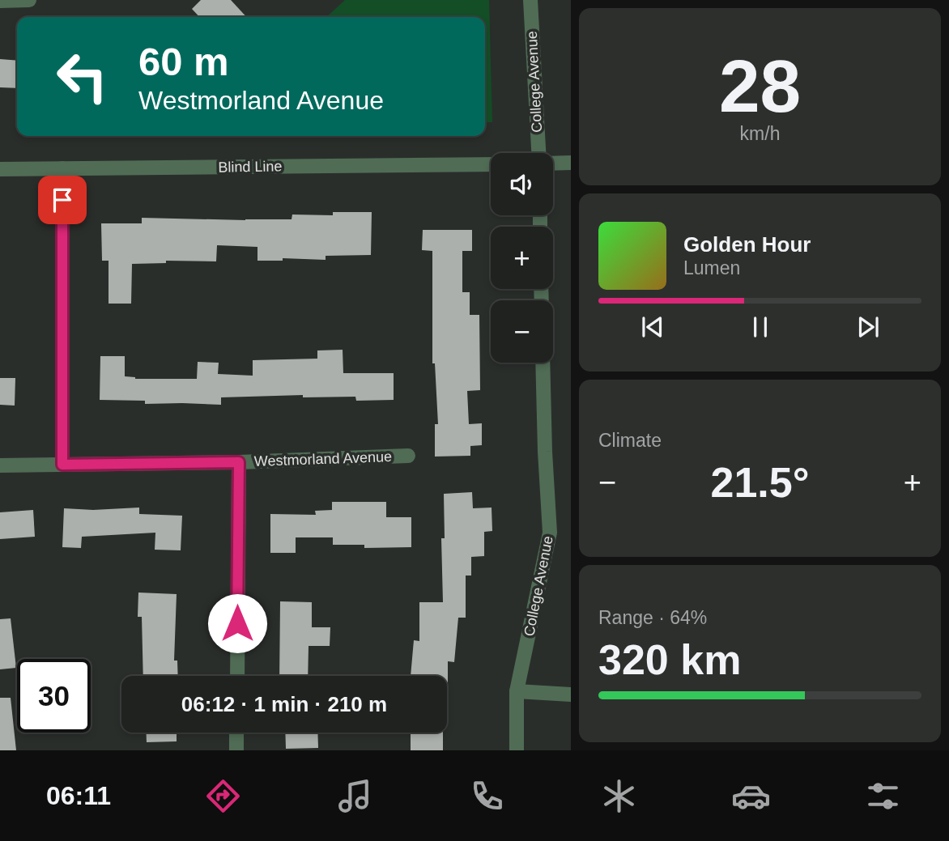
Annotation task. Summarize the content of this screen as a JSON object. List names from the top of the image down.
{
  "streets": {
    "street": ["College Avenue", "Blind Line", "Westmorland Avenue"]
  },
  "page": {
    "tile": [
      ["28", "km/h"],
      "Climate",
      ["Range · 64%", "320 km"]
    ],
    "turn": ["60 m", "Westmorland Avenue"],
    "map_buttons": ["+", "−"],
    "song": ["Golden Hour", "Lumen"],
    "heat": ["−", "21.5°", "+"],
    "limit": "30",
    "trip": "06:12 · 1 min · 210 m",
    "tabs": "06:11"
  }
}
